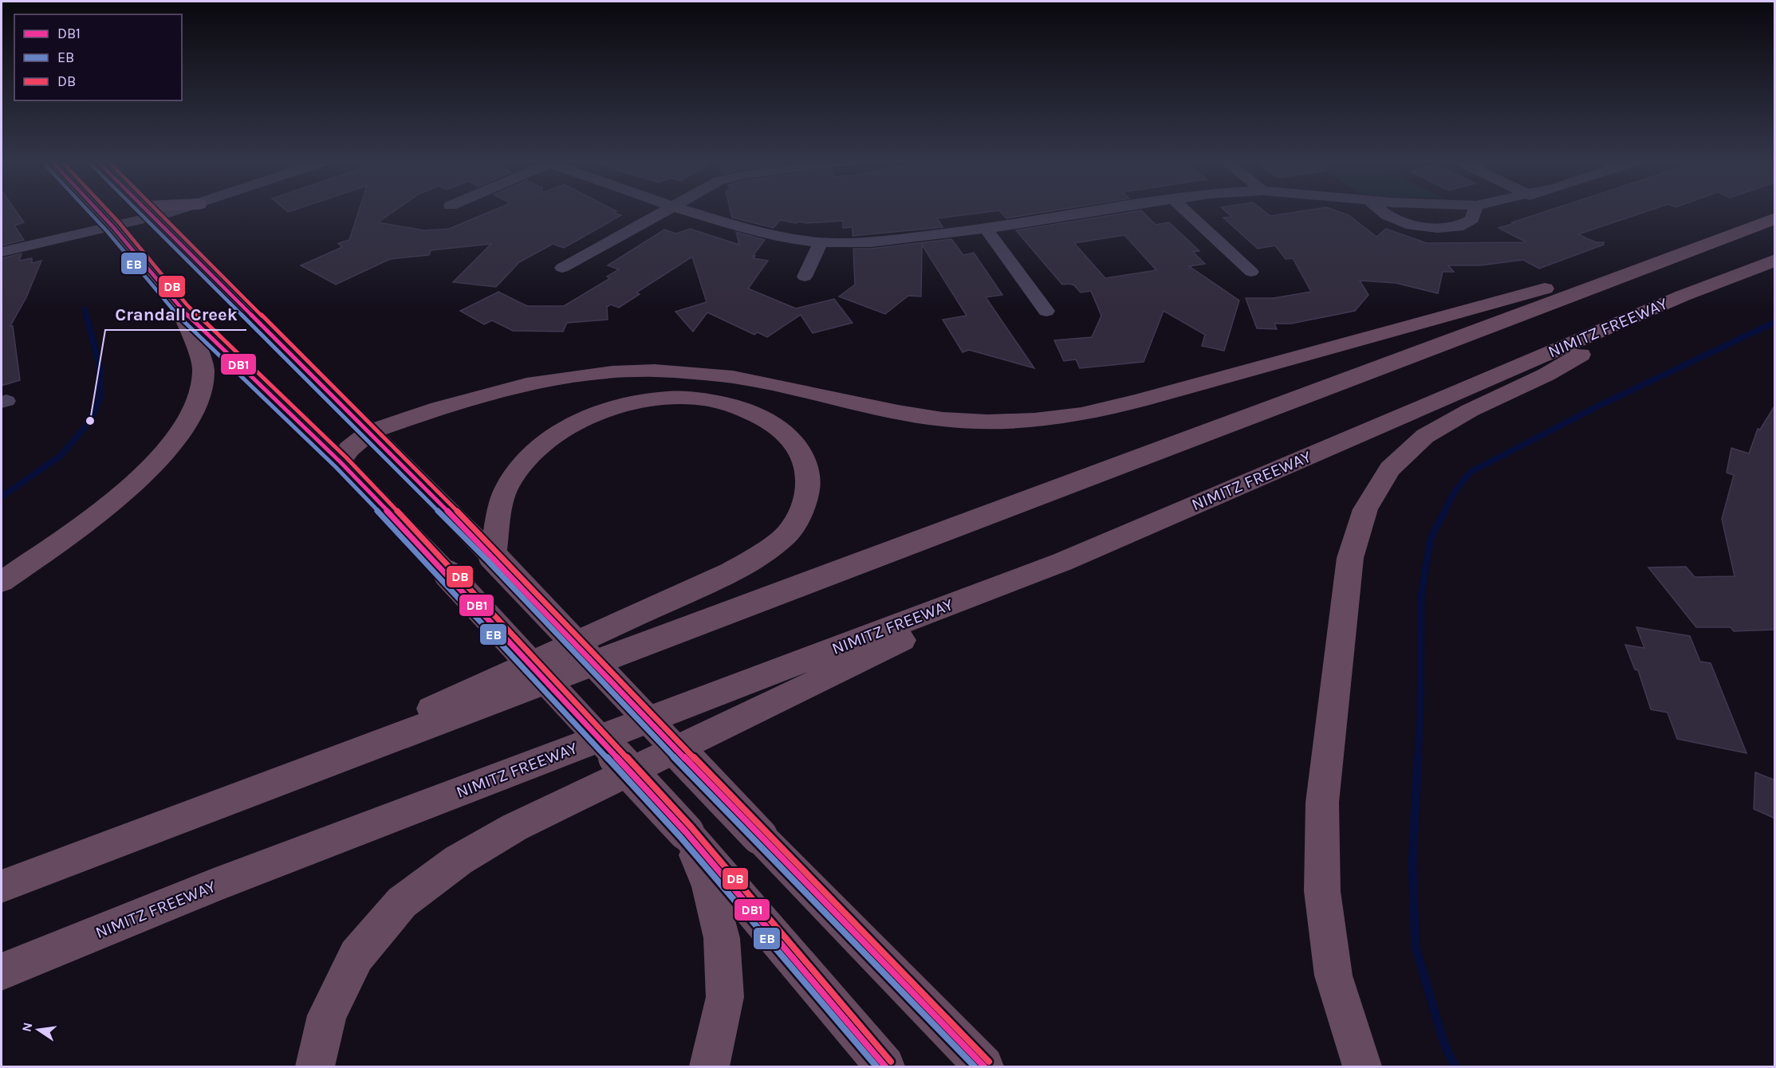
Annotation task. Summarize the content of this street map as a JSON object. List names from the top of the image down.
{
  "streets": {
    "highway": ["NIMITZ FREEWAY"]
  },
  "places": ["Crandall Creek"],
  "lines": ["transit line DB1", "transit line EB", "transit line DB"],
  "legend": ["DB1", "EB", "DB"],
  "north": "left"
}
